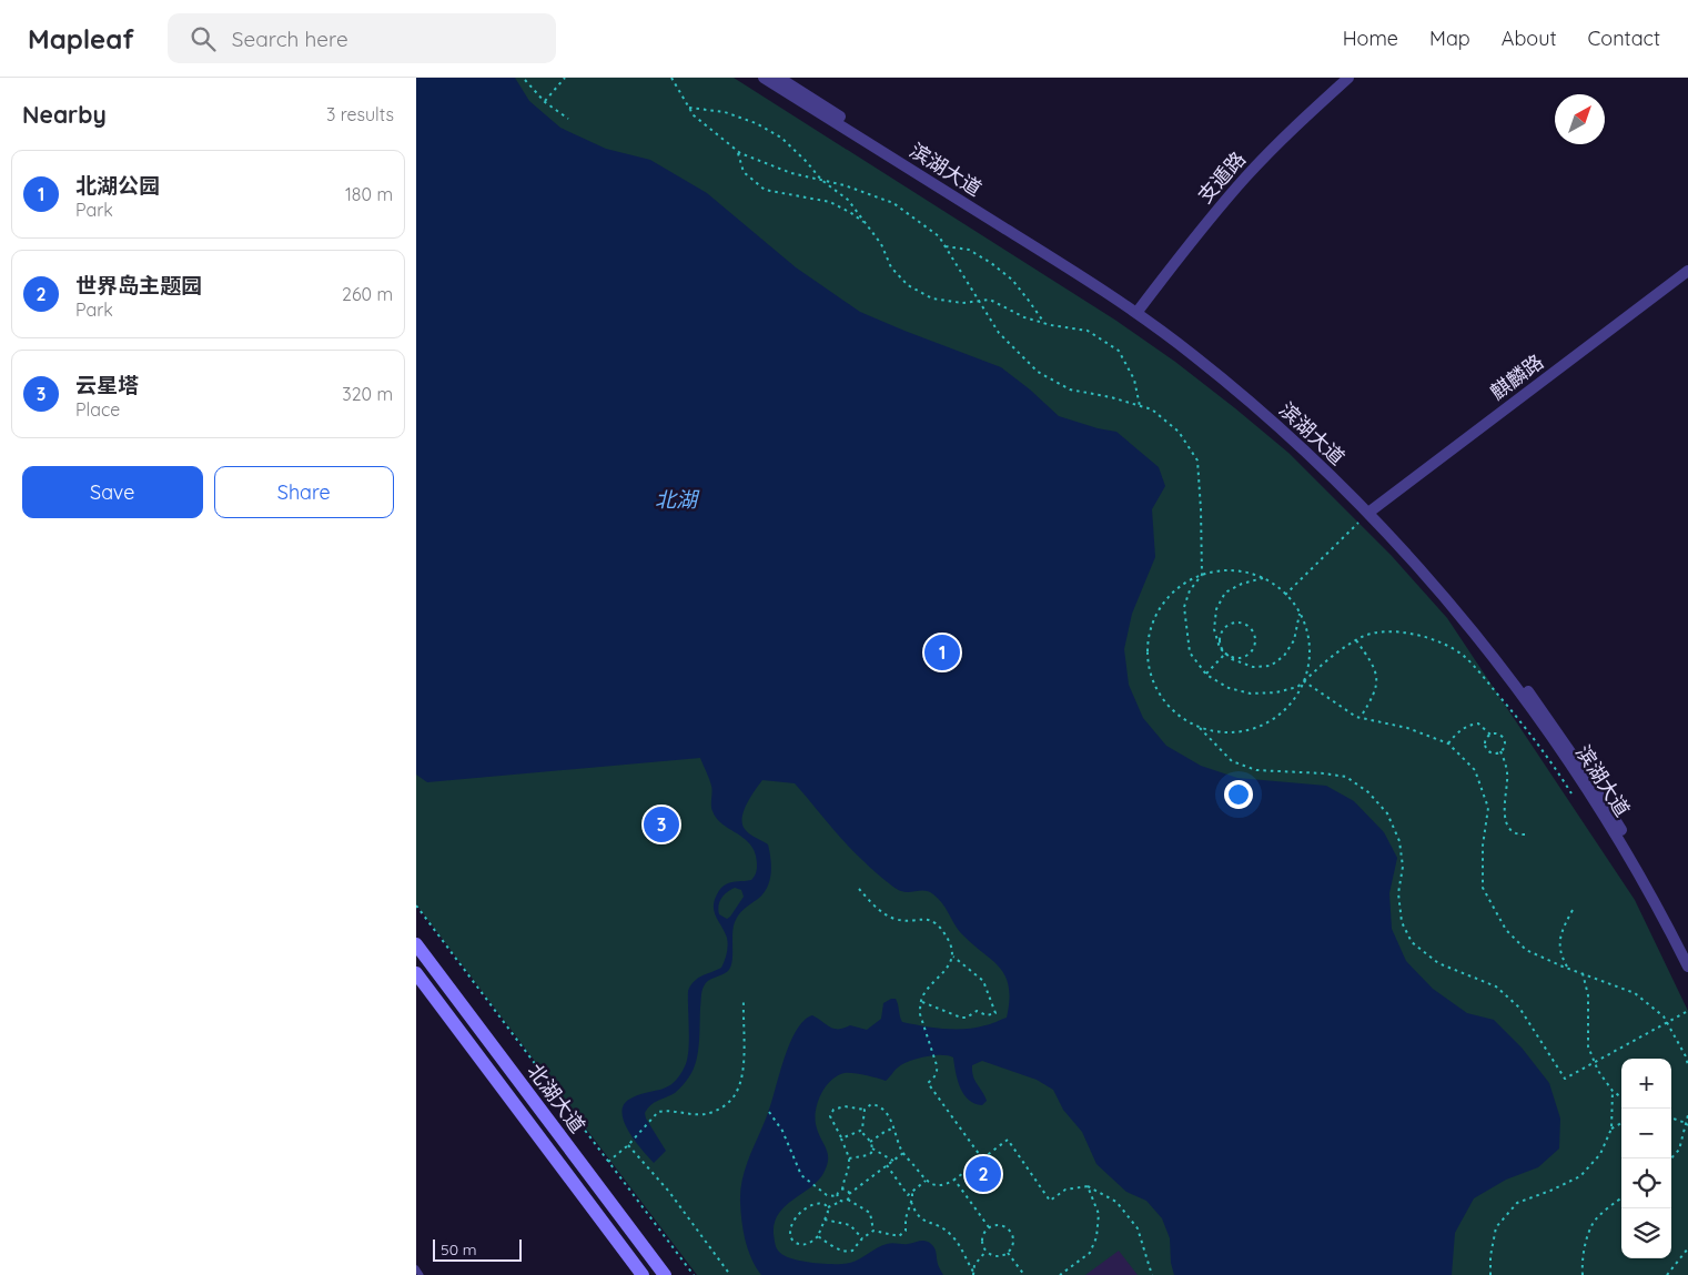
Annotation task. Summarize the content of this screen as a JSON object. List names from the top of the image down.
{
  "streets": {
    "main road": ["北湖大道"],
    "street": ["滨湖大道", "支遁路", "麒麟路"]
  },
  "crossings": [
    ["滨湖大道", "支遁路"],
    ["滨湖大道", "麒麟路"]
  ],
  "water": ["北湖"],
  "scale_bar": "50 m",
  "north": "top right",
  "page": {
    "header": "Mapleaf",
    "search": "Search here",
    "nav": [
      "Home",
      "Map",
      "About",
      "Contact"
    ],
    "heading": ["Nearby", "3 results"],
    "list": [
      {
        "mark": "1",
        "name": "北湖公园",
        "note": "Park",
        "value": "180 m"
      },
      {
        "mark": "2",
        "name": "世界岛主题园",
        "note": "Park",
        "value": "260 m"
      },
      {
        "mark": "3",
        "name": "云星塔",
        "note": "Place",
        "value": "320 m"
      }
    ],
    "buttons": ["Save", "Share"],
    "pins": ["1", "3", "2"],
    "map_buttons": ["+", "−"],
    "scale": "50 m"
  }
}
